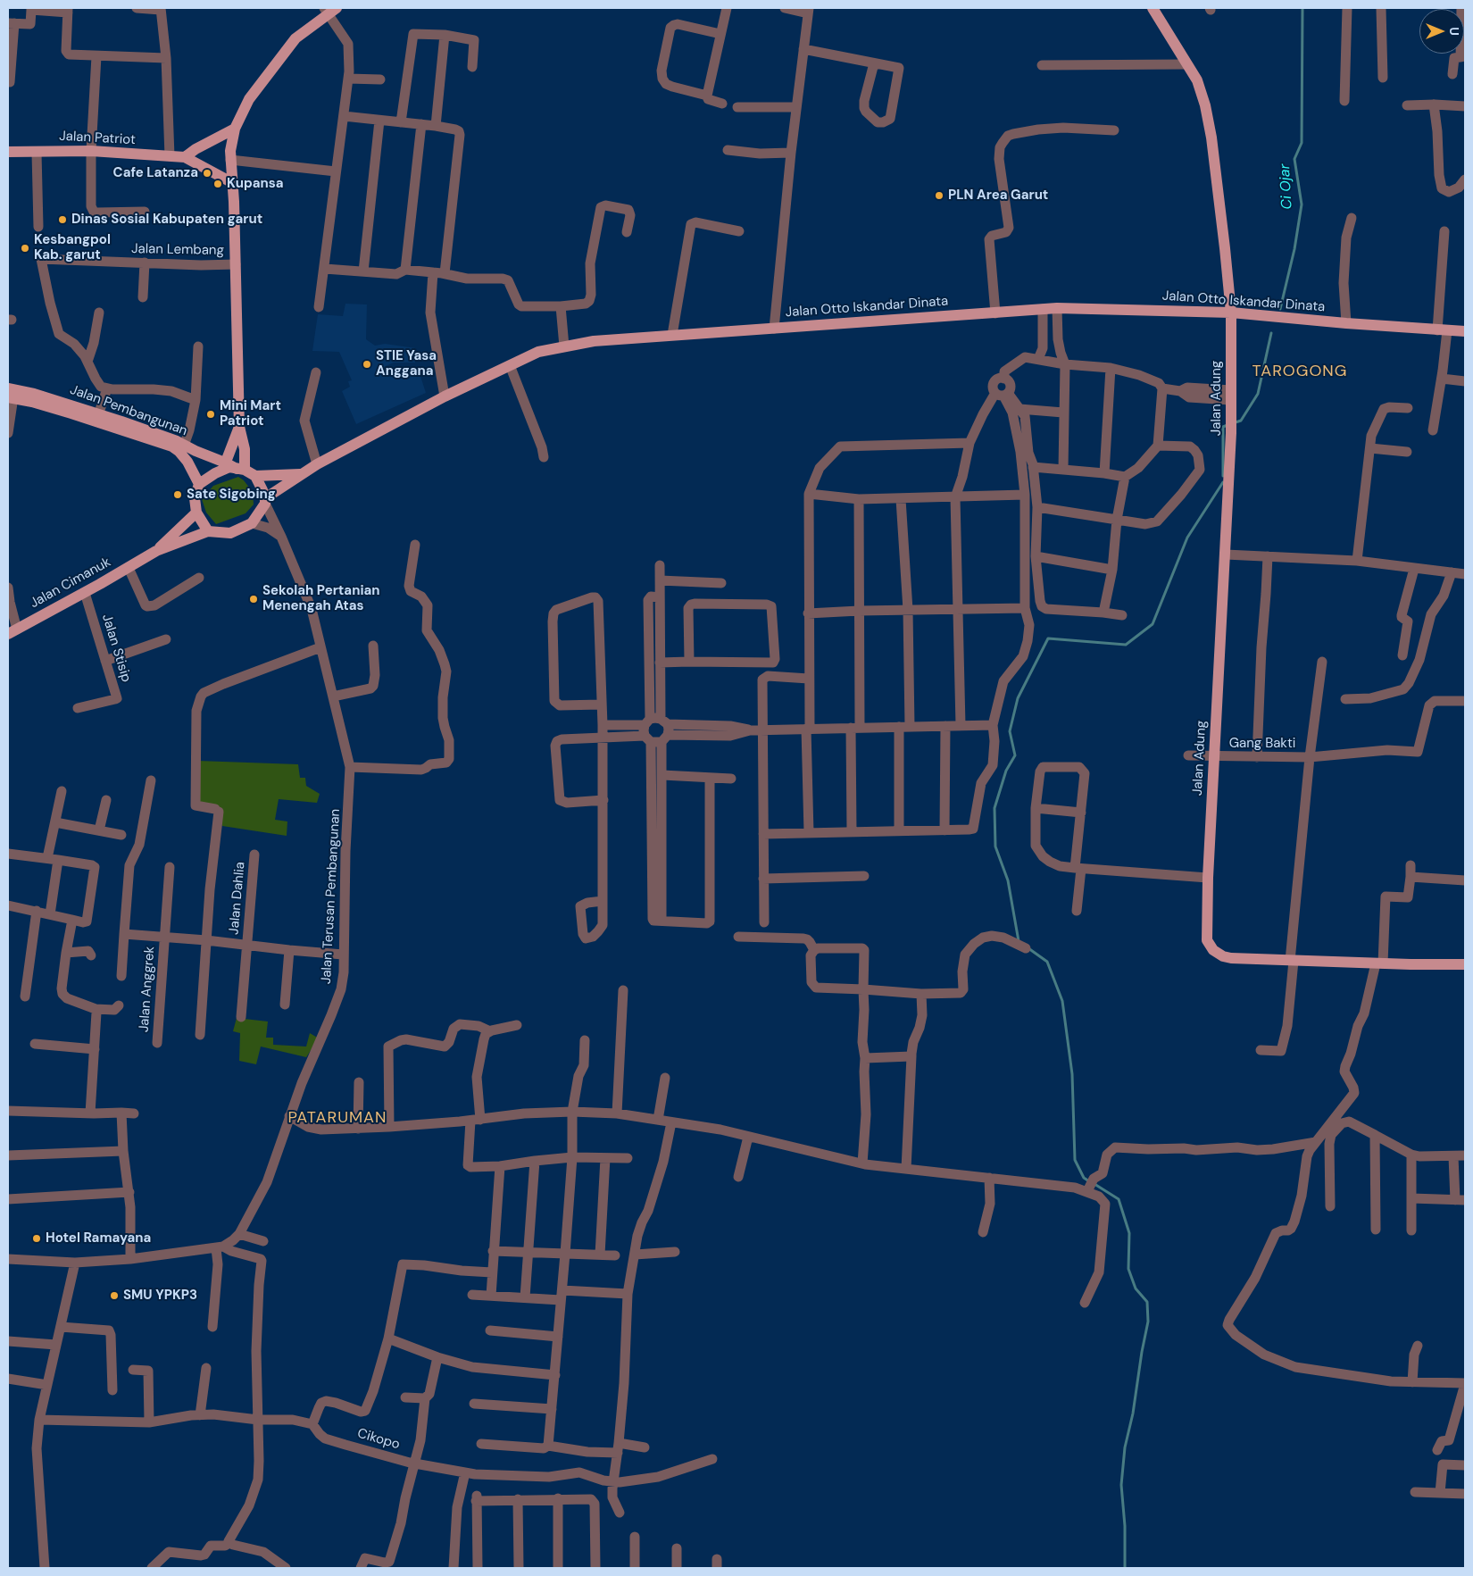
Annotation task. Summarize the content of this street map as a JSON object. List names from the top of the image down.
{
  "streets": {
    "main road": [
      "Jalan Patriot",
      "Jalan Otto Iskandar Dinata",
      "Jalan Adung",
      "Jalan Pembangunan",
      "Jalan Cimanuk"
    ],
    "street": [
      "Jalan Lembang",
      "Jalan Stisip",
      "Gang Bakti",
      "Jalan Terusan Pembangunan",
      "Jalan Dahlia",
      "Jalan Anggrek",
      "Cikopo"
    ]
  },
  "crossings": [
    ["Jalan Otto Iskandar Dinata", "Jalan Adung"],
    ["Jalan Otto Iskandar Dinata", "Jalan Pembangunan"],
    ["Jalan Otto Iskandar Dinata", "Jalan Terusan Pembangunan"],
    ["Jalan Adung", "Gang Bakti"],
    ["Jalan Pembangunan", "Jalan Terusan Pembangunan"],
    ["Jalan Cimanuk", "Jalan Stisip"]
  ],
  "districts": ["TAROGONG", "PATARUMAN"],
  "water": ["Ci Ojar"],
  "places": [
    "Cafe Latanza",
    "Kupansa",
    "PLN Area Garut",
    "Dinas Sosial Kabupaten garut",
    "Kesbangpol Kab. garut",
    "STIE Yasa Anggana",
    "Mini Mart Patriot",
    "Sate Sigobing",
    "Sekolah Pertanian Menengah Atas",
    "Hotel Ramayana",
    "SMU YPKP3"
  ],
  "north": "right"
}
